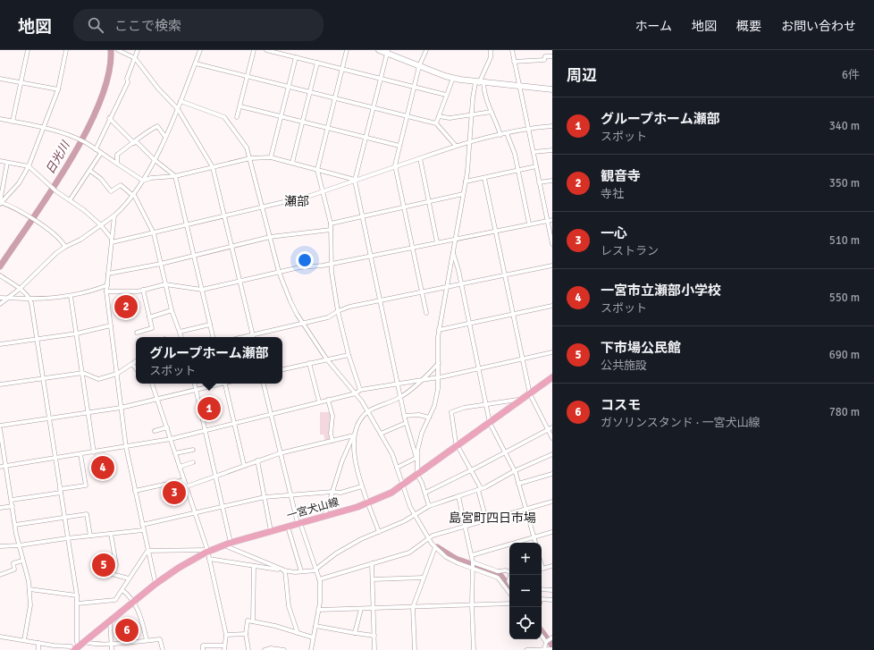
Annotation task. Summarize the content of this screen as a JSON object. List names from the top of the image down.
{
  "streets": {
    "main road": ["一宮犬山線"]
  },
  "districts": ["瀬部", "島宮町四日市場"],
  "water": ["日光川"],
  "page": {
    "header": "地図",
    "search": "ここで検索",
    "nav": [
      "ホーム",
      "地図",
      "概要",
      "お問い合わせ"
    ],
    "heading": ["周辺", "6件"],
    "list": [
      {
        "mark": "1",
        "name": "グループホーム瀬部",
        "note": "スポット",
        "value": "340 m"
      },
      {
        "mark": "2",
        "name": "観音寺",
        "note": "寺社",
        "value": "350 m"
      },
      {
        "mark": "3",
        "name": "一心",
        "note": "レストラン",
        "value": "510 m"
      },
      {
        "mark": "4",
        "name": "一宮市立瀬部小学校",
        "note": "スポット",
        "value": "550 m"
      },
      {
        "mark": "5",
        "name": "下市場公民館",
        "note": "公共施設",
        "value": "690 m"
      },
      {
        "mark": "6",
        "name": "コスモ",
        "note": "ガソリンスタンド · 一宮犬山線",
        "value": "780 m"
      }
    ],
    "pins": [
      "2",
      "1",
      "4",
      "3",
      "5",
      "6"
    ],
    "popup": ["グループホーム瀬部", "スポット"],
    "map_buttons": ["+", "−"]
  }
}
